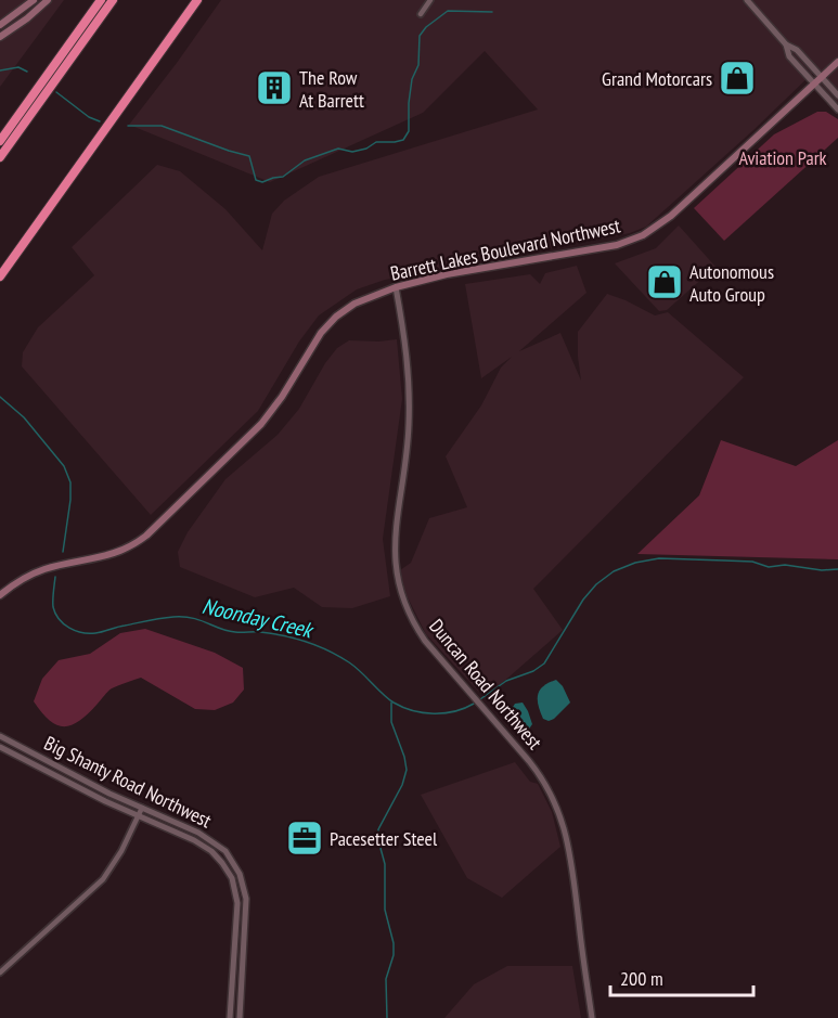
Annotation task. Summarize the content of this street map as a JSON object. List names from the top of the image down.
{
  "streets": {
    "main road": ["Barrett Lakes Boulevard Northwest"],
    "street": ["Duncan Road Northwest", "Big Shanty Road Northwest"]
  },
  "crossings": [
    ["Barrett Lakes Boulevard Northwest", "Duncan Road Northwest"]
  ],
  "water": ["Noonday Creek"],
  "parks": ["Aviation Park"],
  "places": {
    "shop": ["Grand Motorcars", "Autonomous Auto Group"],
    "building": ["The Row At Barrett"],
    "office": ["Pacesetter Steel"]
  },
  "scale_bar": "200 m"
}
